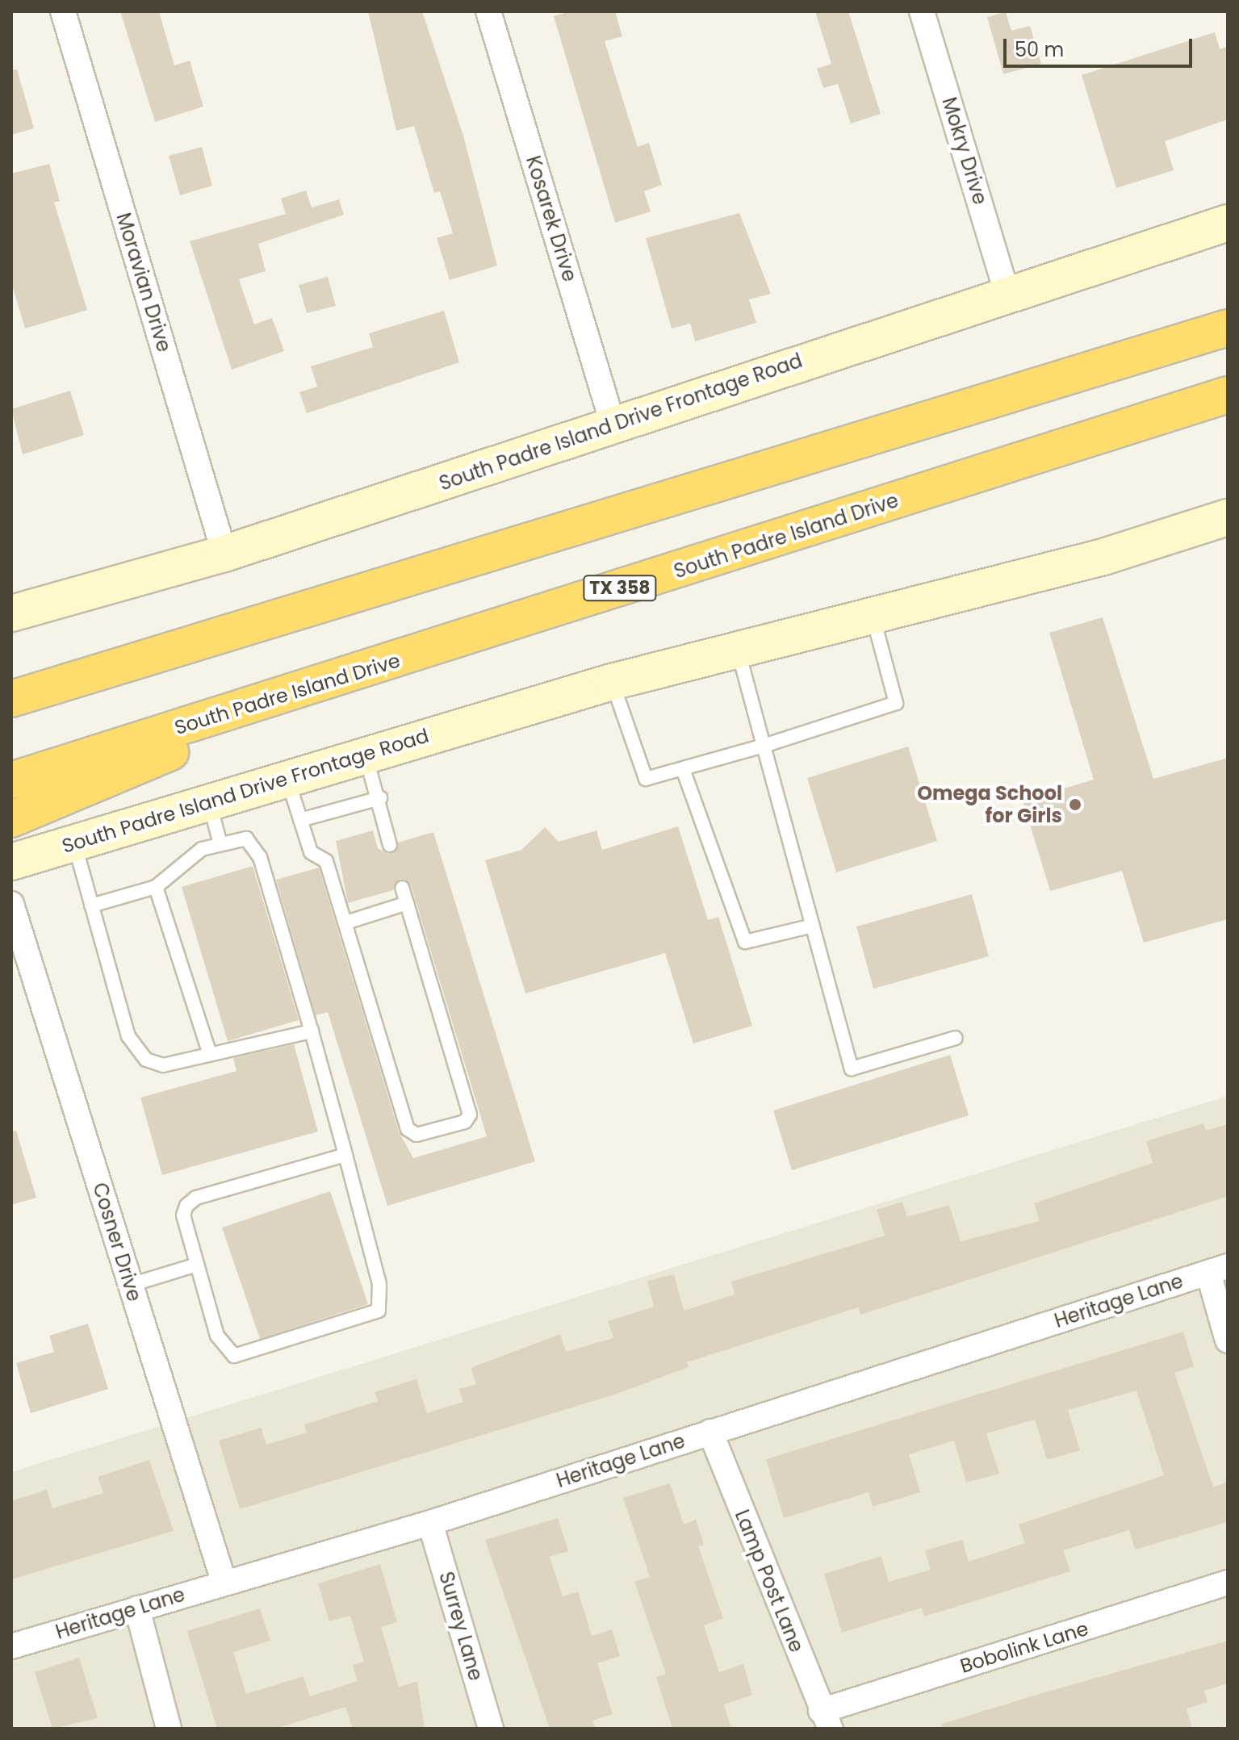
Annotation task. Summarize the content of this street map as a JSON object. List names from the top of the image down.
{
  "streets": {
    "highway": ["South Padre Island Drive", "TX 358"],
    "main road": ["South Padre Island Drive Frontage Road"],
    "street": [
      "Mokry Drive",
      "Kosarek Drive",
      "Moravian Drive",
      "Cosner Drive",
      "Heritage Lane",
      "Lamp Post Lane",
      "Surrey Lane",
      "Bobolink Lane"
    ]
  },
  "crossings": [
    ["Mokry Drive", "South Padre Island Drive Frontage Road"],
    ["Kosarek Drive", "South Padre Island Drive Frontage Road"],
    ["Moravian Drive", "South Padre Island Drive Frontage Road"],
    ["Cosner Drive", "Heritage Lane"],
    ["Heritage Lane", "Lamp Post Lane"],
    ["Heritage Lane", "Surrey Lane"],
    ["Lamp Post Lane", "Bobolink Lane"]
  ],
  "places": ["Omega School for Girls"],
  "scale_bar": "50 m"
}
